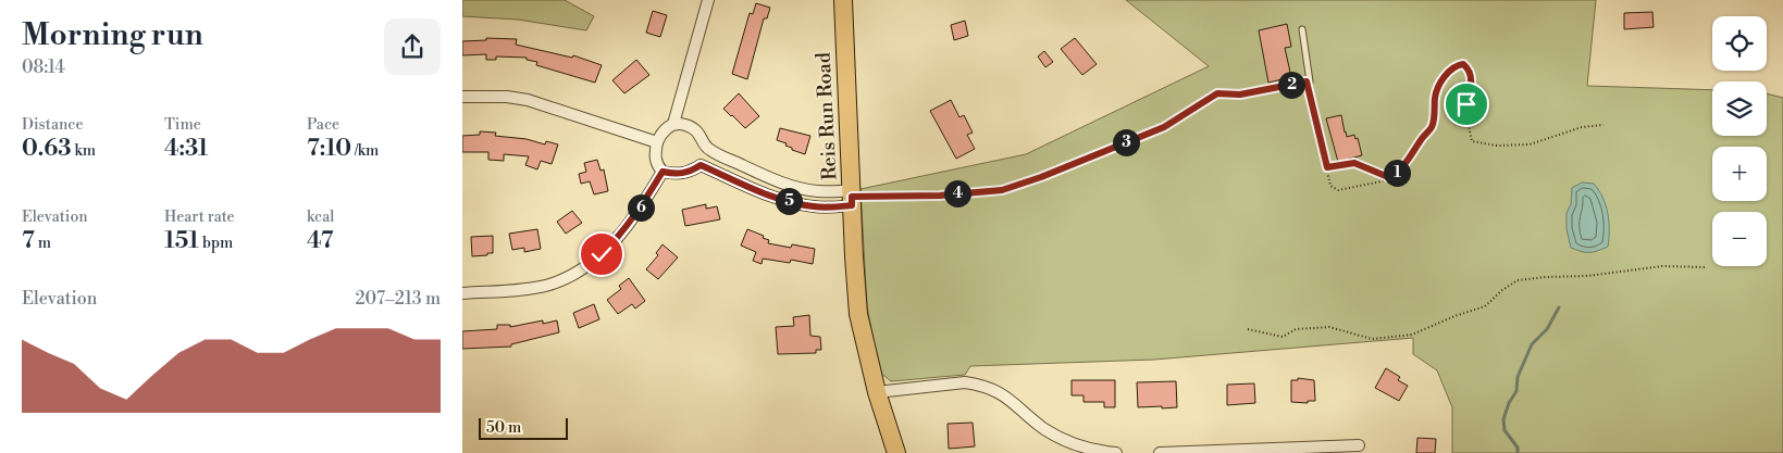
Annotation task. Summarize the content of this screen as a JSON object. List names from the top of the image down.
{
  "streets": {
    "main road": ["Reis Run Road"]
  },
  "scale_bar": "50 m",
  "page": {
    "heading": ["Morning run", "08:14"],
    "map_buttons": ["+", "−"],
    "pins": [
      "2",
      "3",
      "1",
      "4",
      "5",
      "6"
    ],
    "stats": [
      ["Distance", "0.63 km"],
      ["Time", "4:31"],
      ["Pace", "7:10 /km"],
      ["Elevation", "7 m"],
      ["Heart rate", "151 bpm"],
      ["kcal", "47"]
    ],
    "chart": ["Elevation", "207–213 m"],
    "scale": "50 m"
  }
}
